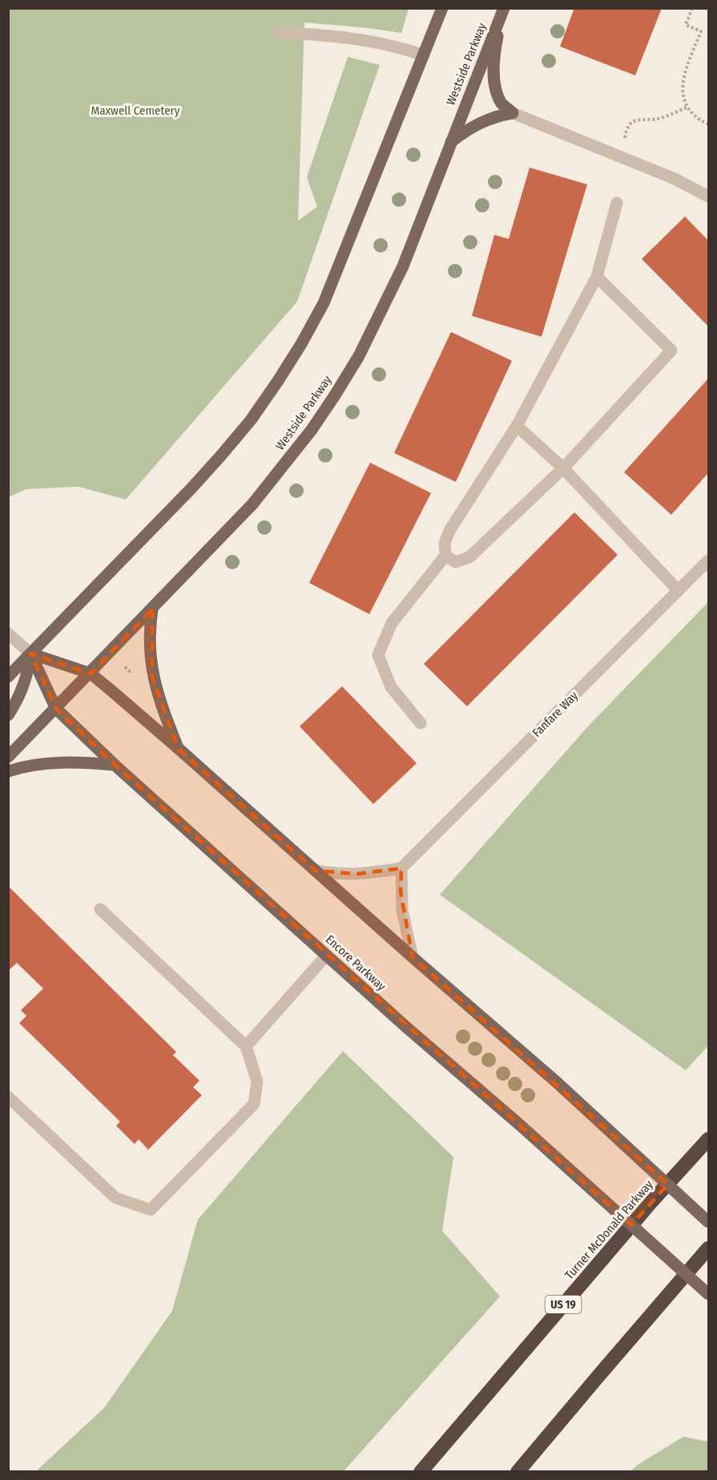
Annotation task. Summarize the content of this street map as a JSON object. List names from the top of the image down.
{
  "streets": {
    "highway": ["Turner McDonald Parkway", "US 19"],
    "main road": ["Westside Parkway", "Encore Parkway"],
    "street": ["Fanfare Way"]
  },
  "crossings": [
    ["Westside Parkway", "Encore Parkway"]
  ],
  "parks": ["Maxwell Cemetery"]
}
